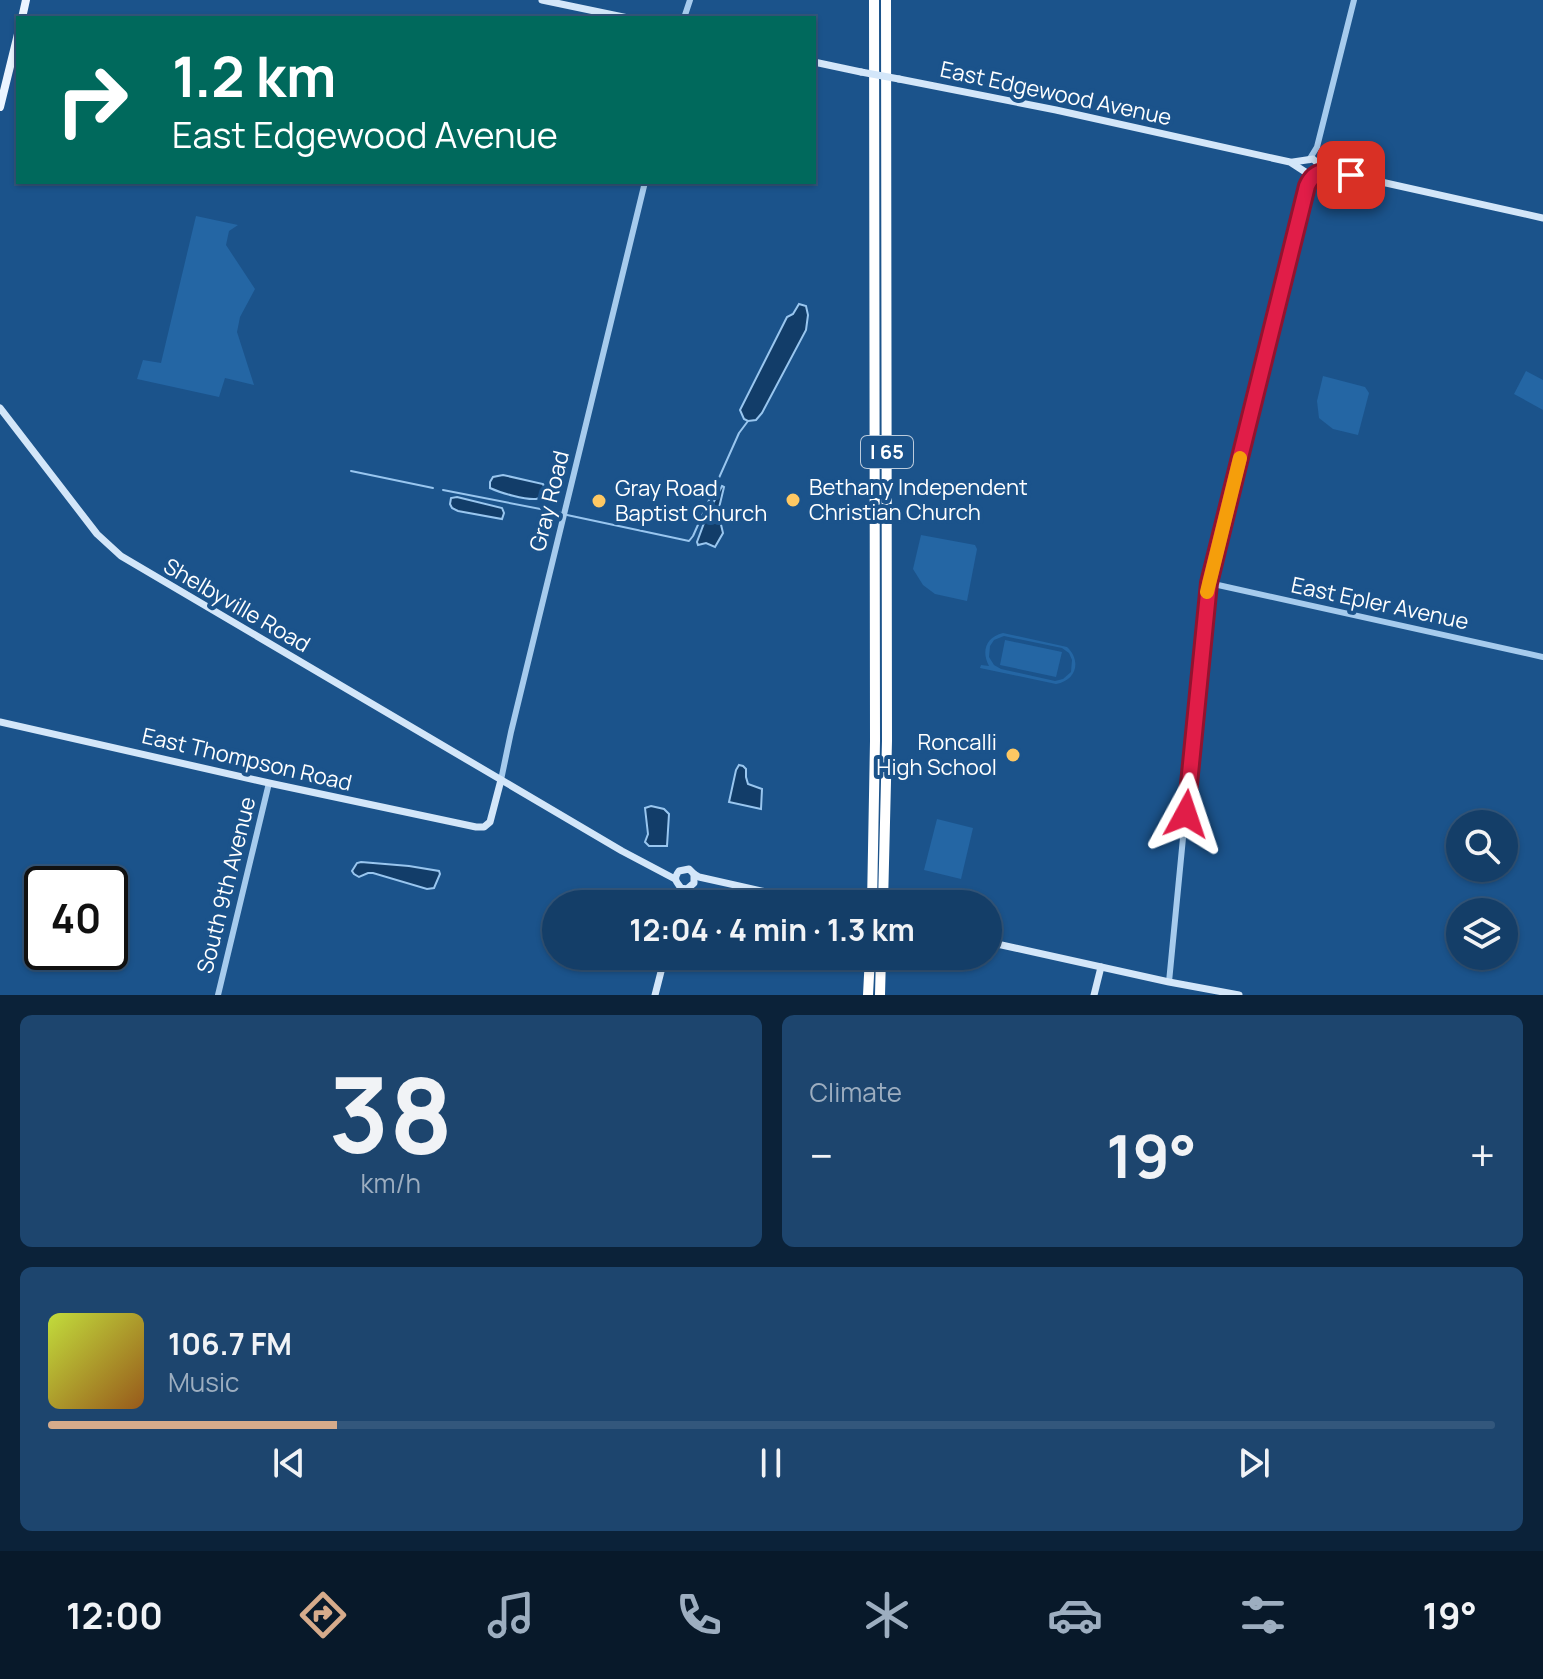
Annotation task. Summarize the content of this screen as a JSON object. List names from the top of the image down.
{
  "streets": {
    "highway": ["I 65"],
    "main road": [
      "East Edgewood Avenue",
      "Gray Road",
      "Shelbyville Road",
      "East Thompson Road"
    ],
    "street": ["East Epler Avenue", "South 9th Avenue"]
  },
  "crossings": [
    ["Gray Road", "Shelbyville Road"],
    ["Gray Road", "East Thompson Road"],
    ["East Thompson Road", "South 9th Avenue"]
  ],
  "places": ["Bethany Independent Christian Church", "Gray Road Baptist Church", "Roncalli High School"],
  "page": {
    "turn": ["1.2 km", "East Edgewood Avenue"],
    "limit": "40",
    "trip": "12:04 · 4 min · 1.3 km",
    "tile": [
      ["38", "km/h"],
      "Climate"
    ],
    "heat": ["−", "19°", "+"],
    "song": ["106.7 FM", "Music"],
    "tabs": ["12:00", "19°"]
  }
}
